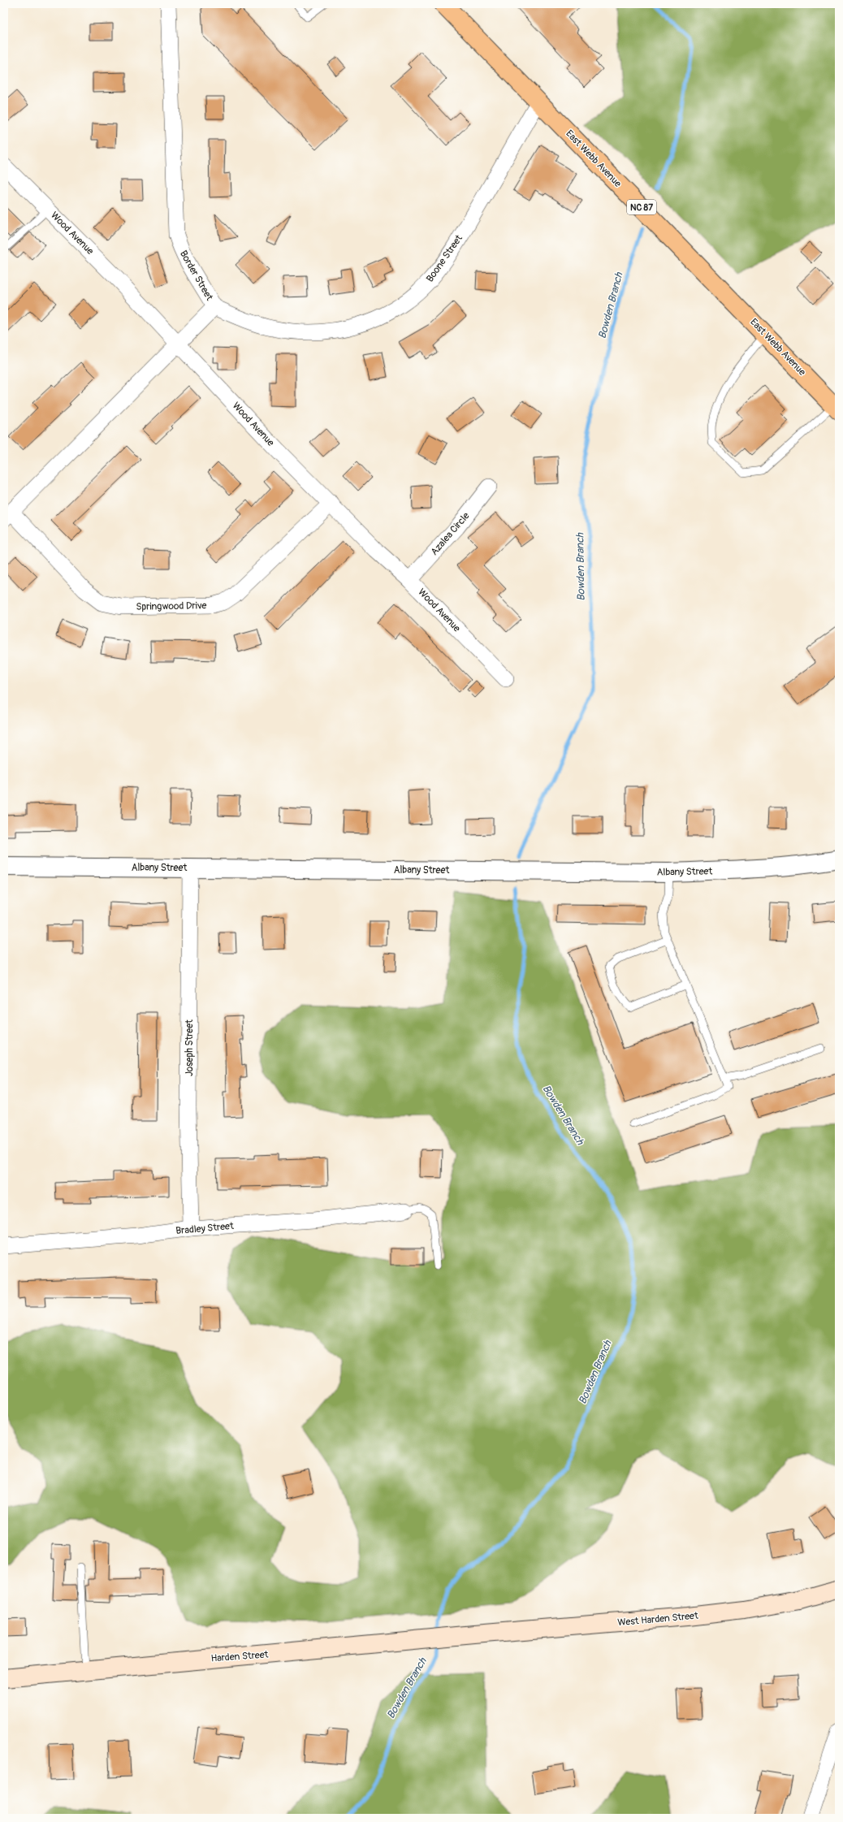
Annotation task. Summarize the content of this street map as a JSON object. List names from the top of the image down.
{
  "streets": {
    "highway": ["East Webb Avenue", "NC 87"],
    "main road": ["West Harden Street", "Harden Street"],
    "street": [
      "Wood Avenue",
      "Boone Street",
      "Border Street",
      "Azalea Circle",
      "Springwood Drive",
      "Albany Street",
      "Joseph Street",
      "Bradley Street"
    ]
  },
  "crossings": [
    ["East Webb Avenue", "Boone Street"],
    ["Wood Avenue", "Border Street"],
    ["Wood Avenue", "Azalea Circle"],
    ["Wood Avenue", "Springwood Drive"],
    ["Boone Street", "Border Street"],
    ["Border Street", "Springwood Drive"],
    ["Albany Street", "Joseph Street"],
    ["Joseph Street", "Bradley Street"],
    ["West Harden Street", "Harden Street"]
  ],
  "water": ["Bowden Branch"]
}
